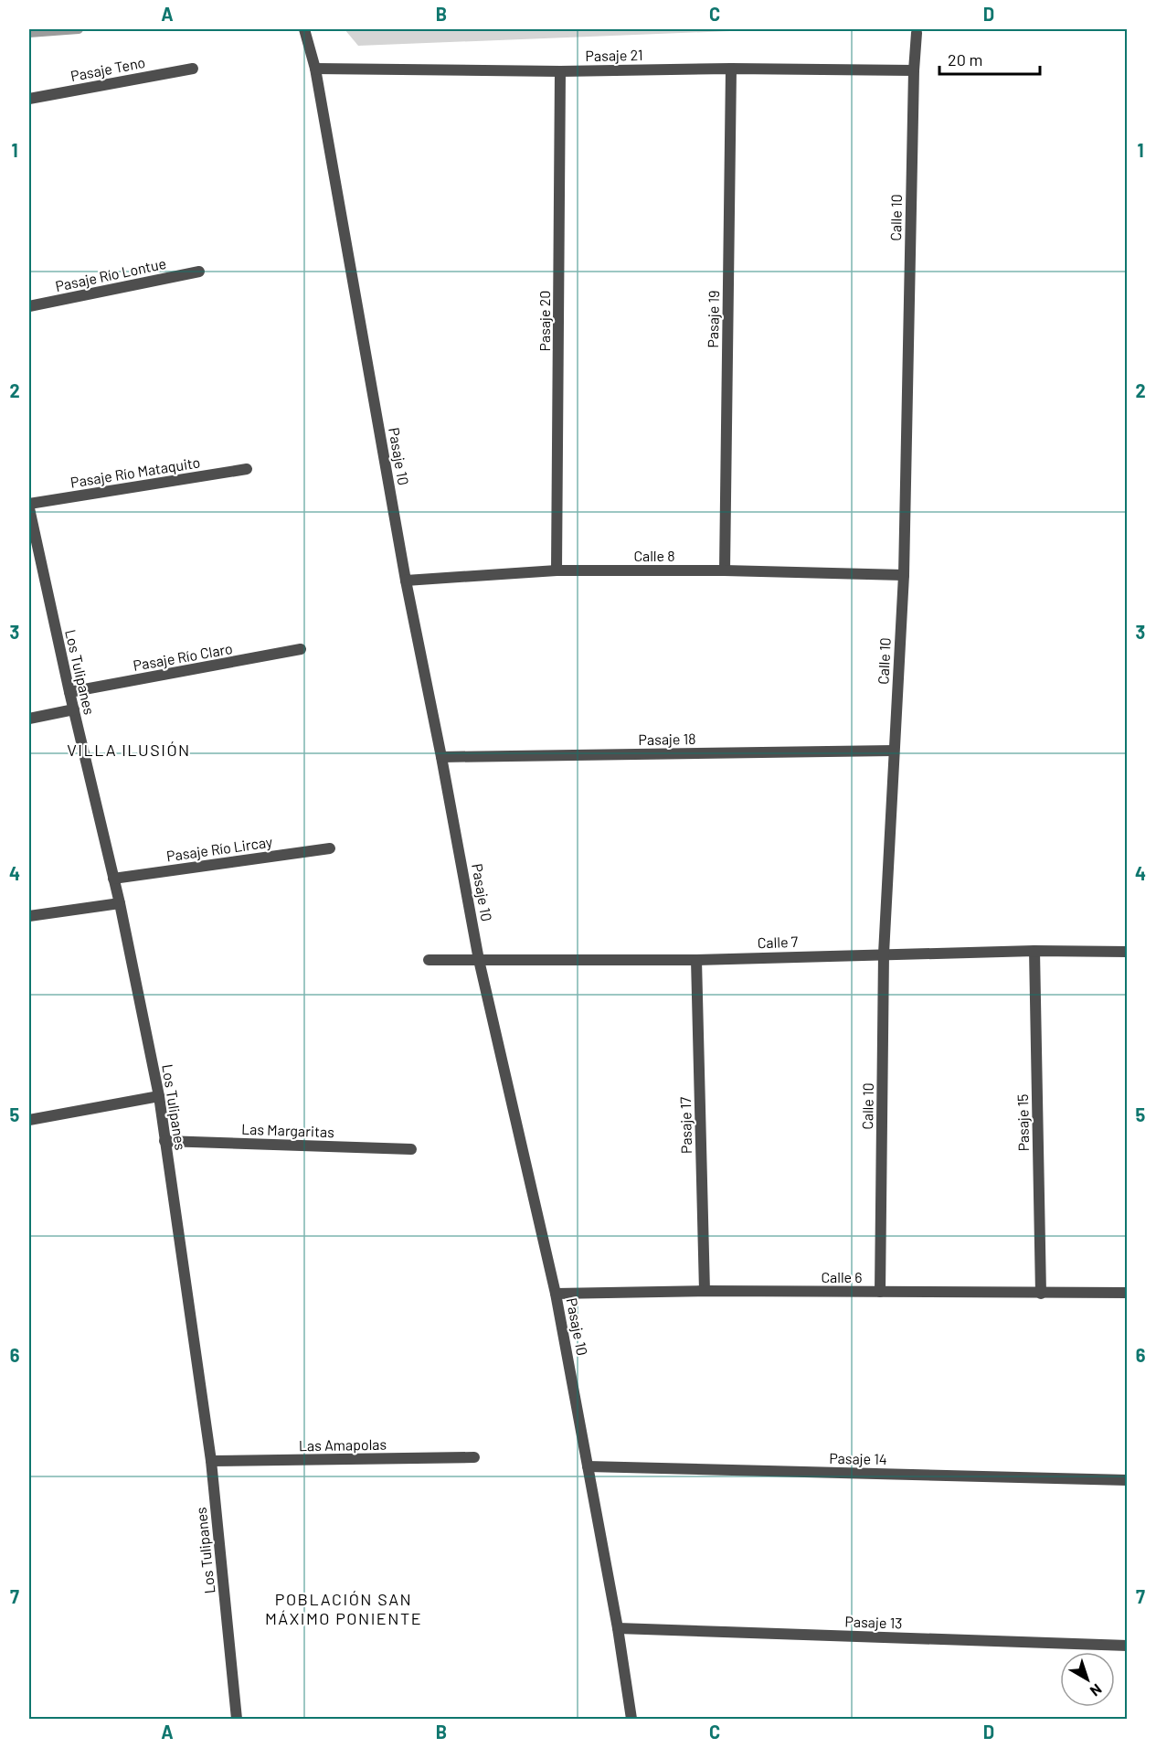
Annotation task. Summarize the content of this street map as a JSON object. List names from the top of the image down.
{
  "streets": {
    "street": [
      "Pasaje 21",
      "Pasaje Teno",
      "Calle 10",
      "Pasaje Río Lontue",
      "Pasaje 19",
      "Pasaje 20",
      "Pasaje 10",
      "Pasaje Río Mataquito",
      "Calle 8",
      "Pasaje Río Claro",
      "Los Tulipanes",
      "Pasaje 18",
      "Pasaje Río Lircay",
      "Calle 7",
      "Pasaje 15",
      "Pasaje 17",
      "Las Margaritas",
      "Calle 6",
      "Las Amapolas",
      "Pasaje 14",
      "Pasaje 13"
    ]
  },
  "crossings": [
    ["Pasaje 21", "Calle 10"],
    ["Pasaje 21", "Pasaje 19"],
    ["Pasaje 21", "Pasaje 20"],
    ["Pasaje 21", "Pasaje 10"],
    ["Calle 10", "Calle 8"],
    ["Calle 10", "Pasaje 18"],
    ["Calle 10", "Calle 7"],
    ["Calle 10", "Calle 6"],
    ["Pasaje 19", "Calle 8"],
    ["Pasaje 20", "Calle 8"],
    ["Pasaje 10", "Calle 8"],
    ["Pasaje 10", "Pasaje 18"],
    ["Pasaje 10", "Calle 7"],
    ["Pasaje 10", "Calle 6"],
    ["Pasaje 10", "Pasaje 14"],
    ["Pasaje 10", "Pasaje 13"],
    ["Pasaje Río Claro", "Los Tulipanes"],
    ["Los Tulipanes", "Pasaje Río Lircay"],
    ["Los Tulipanes", "Las Margaritas"],
    ["Los Tulipanes", "Las Amapolas"],
    ["Calle 7", "Pasaje 15"],
    ["Calle 7", "Pasaje 17"],
    ["Pasaje 15", "Calle 6"],
    ["Pasaje 17", "Calle 6"]
  ],
  "districts": ["VILLA ILUSIÓN", "POBLACIÓN SAN MÁXIMO PONIENTE"],
  "scale_bar": "20 m",
  "north": "bottom right",
  "grid": {
    "columns": [
      "A",
      "B",
      "C",
      "D"
    ],
    "rows": [
      "1",
      "2",
      "3",
      "4",
      "5",
      "6",
      "7"
    ]
  }
}
